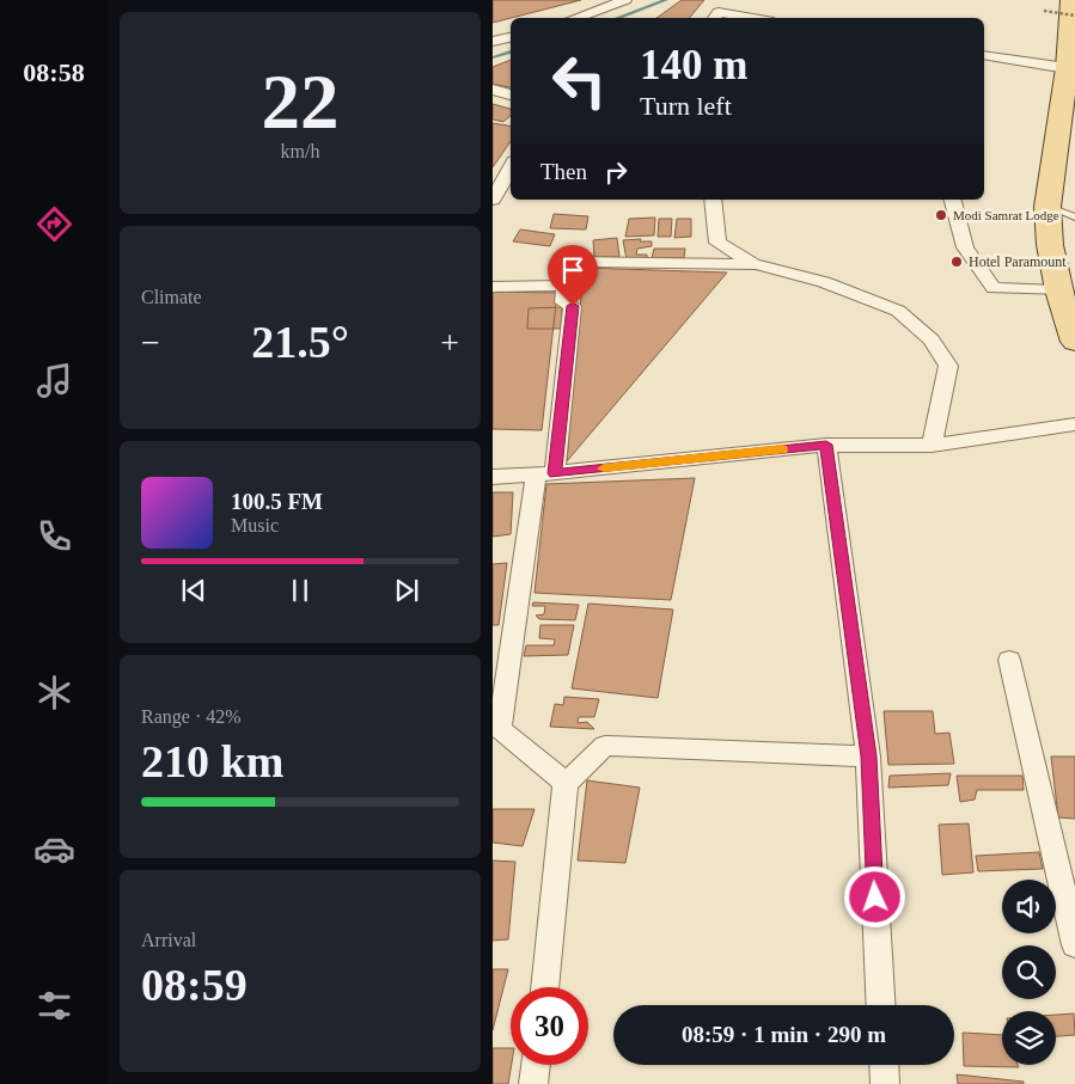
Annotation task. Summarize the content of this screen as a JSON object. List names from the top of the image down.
{
  "places": ["Modi Samrat Lodge", "Hotel Paramount"],
  "page": {
    "tabs": "08:58",
    "tile": [
      ["22", "km/h"],
      "Climate",
      ["Range · 42%", "210 km"],
      ["Arrival", "08:59"]
    ],
    "turn": ["140 m", "Turn left"],
    "then": "Then",
    "heat": ["−", "21.5°", "+"],
    "song": ["100.5 FM", "Music"],
    "limit": "30",
    "trip": "08:59 · 1 min · 290 m"
  }
}
